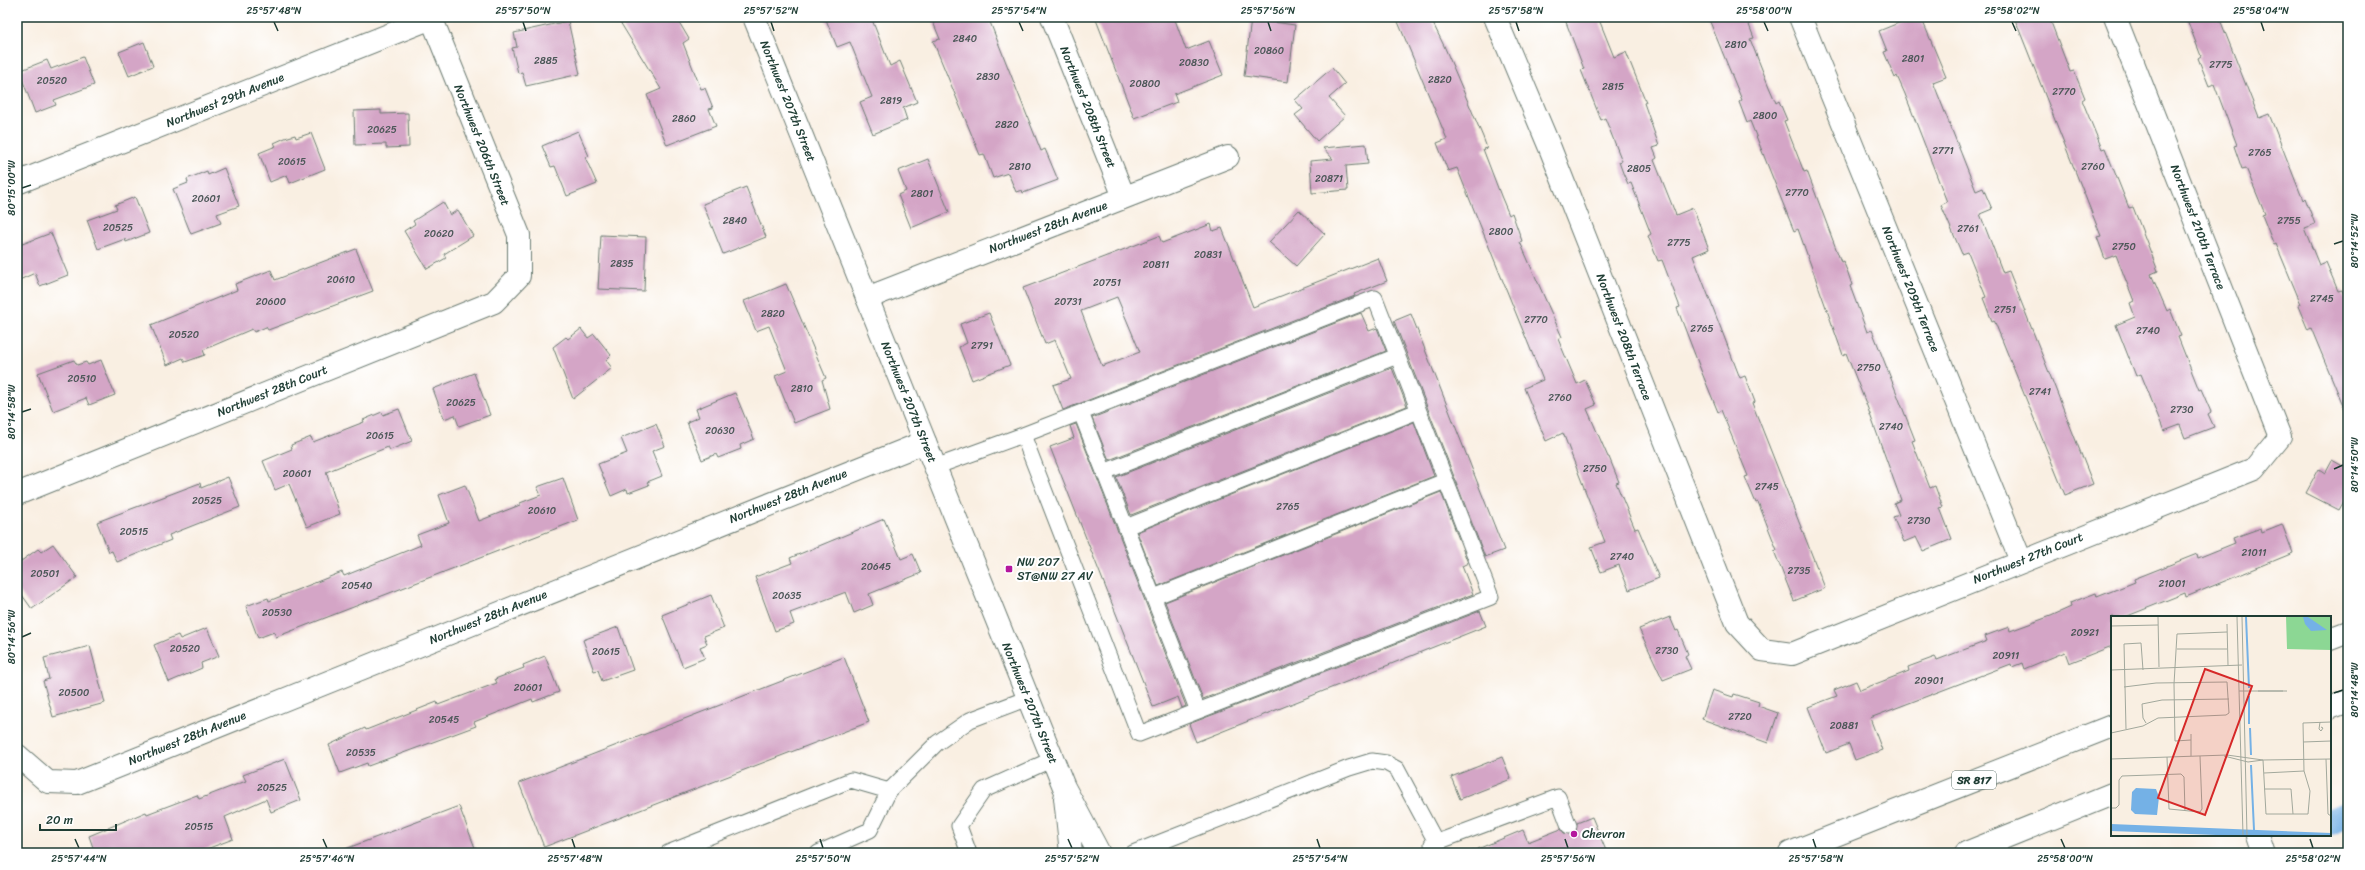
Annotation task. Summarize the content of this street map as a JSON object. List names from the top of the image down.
{
  "streets": {
    "street": [
      "Northwest 29th Avenue",
      "Northwest 207th Street",
      "Northwest 208th Street",
      "Northwest 206th Street",
      "Northwest 28th Avenue",
      "Northwest 210th Terrace",
      "Northwest 209th Terrace",
      "Northwest 208th Terrace",
      "Northwest 28th Court",
      "Northwest 27th Court",
      "SR 817"
    ]
  },
  "crossings": [
    ["Northwest 29th Avenue", "Northwest 206th Street"],
    ["Northwest 207th Street", "Northwest 28th Avenue"],
    ["Northwest 208th Street", "Northwest 28th Avenue"],
    ["Northwest 206th Street", "Northwest 28th Court"],
    ["Northwest 210th Terrace", "Northwest 27th Court"],
    ["Northwest 209th Terrace", "Northwest 27th Court"],
    ["Northwest 208th Terrace", "Northwest 27th Court"]
  ],
  "places": {
    "transit": ["NW 207 ST@NW 27 AV"],
    "other": ["Chevron"]
  },
  "house_numbers": [
    "2840",
    "2810",
    "20860",
    "2801",
    "2885",
    "20830",
    "2775",
    "2830",
    "2820",
    "20520",
    "20800",
    "2815",
    "2770",
    "2819",
    "2800",
    "2860",
    "2820",
    "20625",
    "2771",
    "2765",
    "20615",
    "2810",
    "2760",
    "2805",
    "20871",
    "2770",
    "2801",
    "20601",
    "2840",
    "2755",
    "20525",
    "2761",
    "2800",
    "20620",
    "2775",
    "2750",
    "20831",
    "2835",
    "20811",
    "20610",
    "20751",
    "2745",
    "20600",
    "20731",
    "2751",
    "2820",
    "2770",
    "2765",
    "2740",
    "20520",
    "2791",
    "2750",
    "20510",
    "2810",
    "2741",
    "2760",
    "20625",
    "2730",
    "2740",
    "20630",
    "20615",
    "2750",
    "20601",
    "2745",
    "20525",
    "2765",
    "20610",
    "2730",
    "20515",
    "21011",
    "2740",
    "20645",
    "2735",
    "20501",
    "21001",
    "20540",
    "20635",
    "20530",
    "20921",
    "20520",
    "2730",
    "20615",
    "20911",
    "20901",
    "20601",
    "20500",
    "2720",
    "20545",
    "20881",
    "20535",
    "20525",
    "20515"
  ],
  "scale_bar": "20 m",
  "coordinates": [
    "25°57'48\"N",
    "25°57'50\"N",
    "25°57'52\"N",
    "25°57'54\"N",
    "25°57'56\"N",
    "25°57'58\"N",
    "25°58'00\"N",
    "25°58'02\"N",
    "25°58'04\"N",
    "80°15'00\"W",
    "80°14'52\"W",
    "80°14'58\"W",
    "80°14'50\"W",
    "80°14'56\"W",
    "80°14'48\"W",
    "25°57'44\"N",
    "25°57'46\"N"
  ]
}
